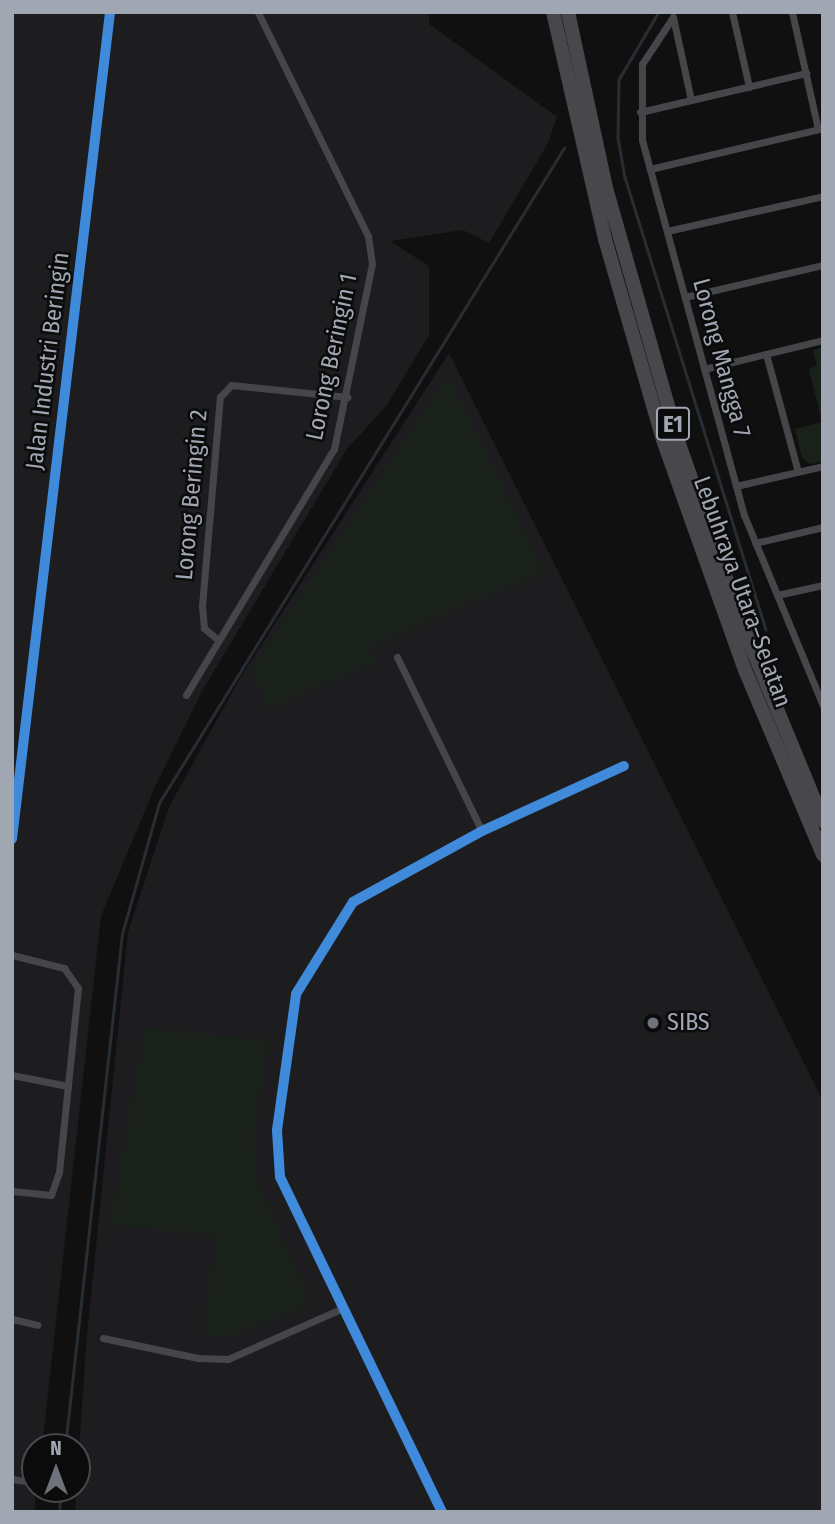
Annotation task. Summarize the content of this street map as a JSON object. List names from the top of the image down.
{
  "streets": {
    "highway": ["E1", "Lebuhraya Utara–Selatan"],
    "street": [
      "Lorong Beringin 1",
      "Lorong Mangga 7",
      "Jalan Industri Beringin",
      "Lorong Beringin 2"
    ]
  },
  "crossings": [
    ["Lorong Beringin 1", "Lorong Beringin 2"]
  ],
  "places": ["SIBS"],
  "north": "top"
}
